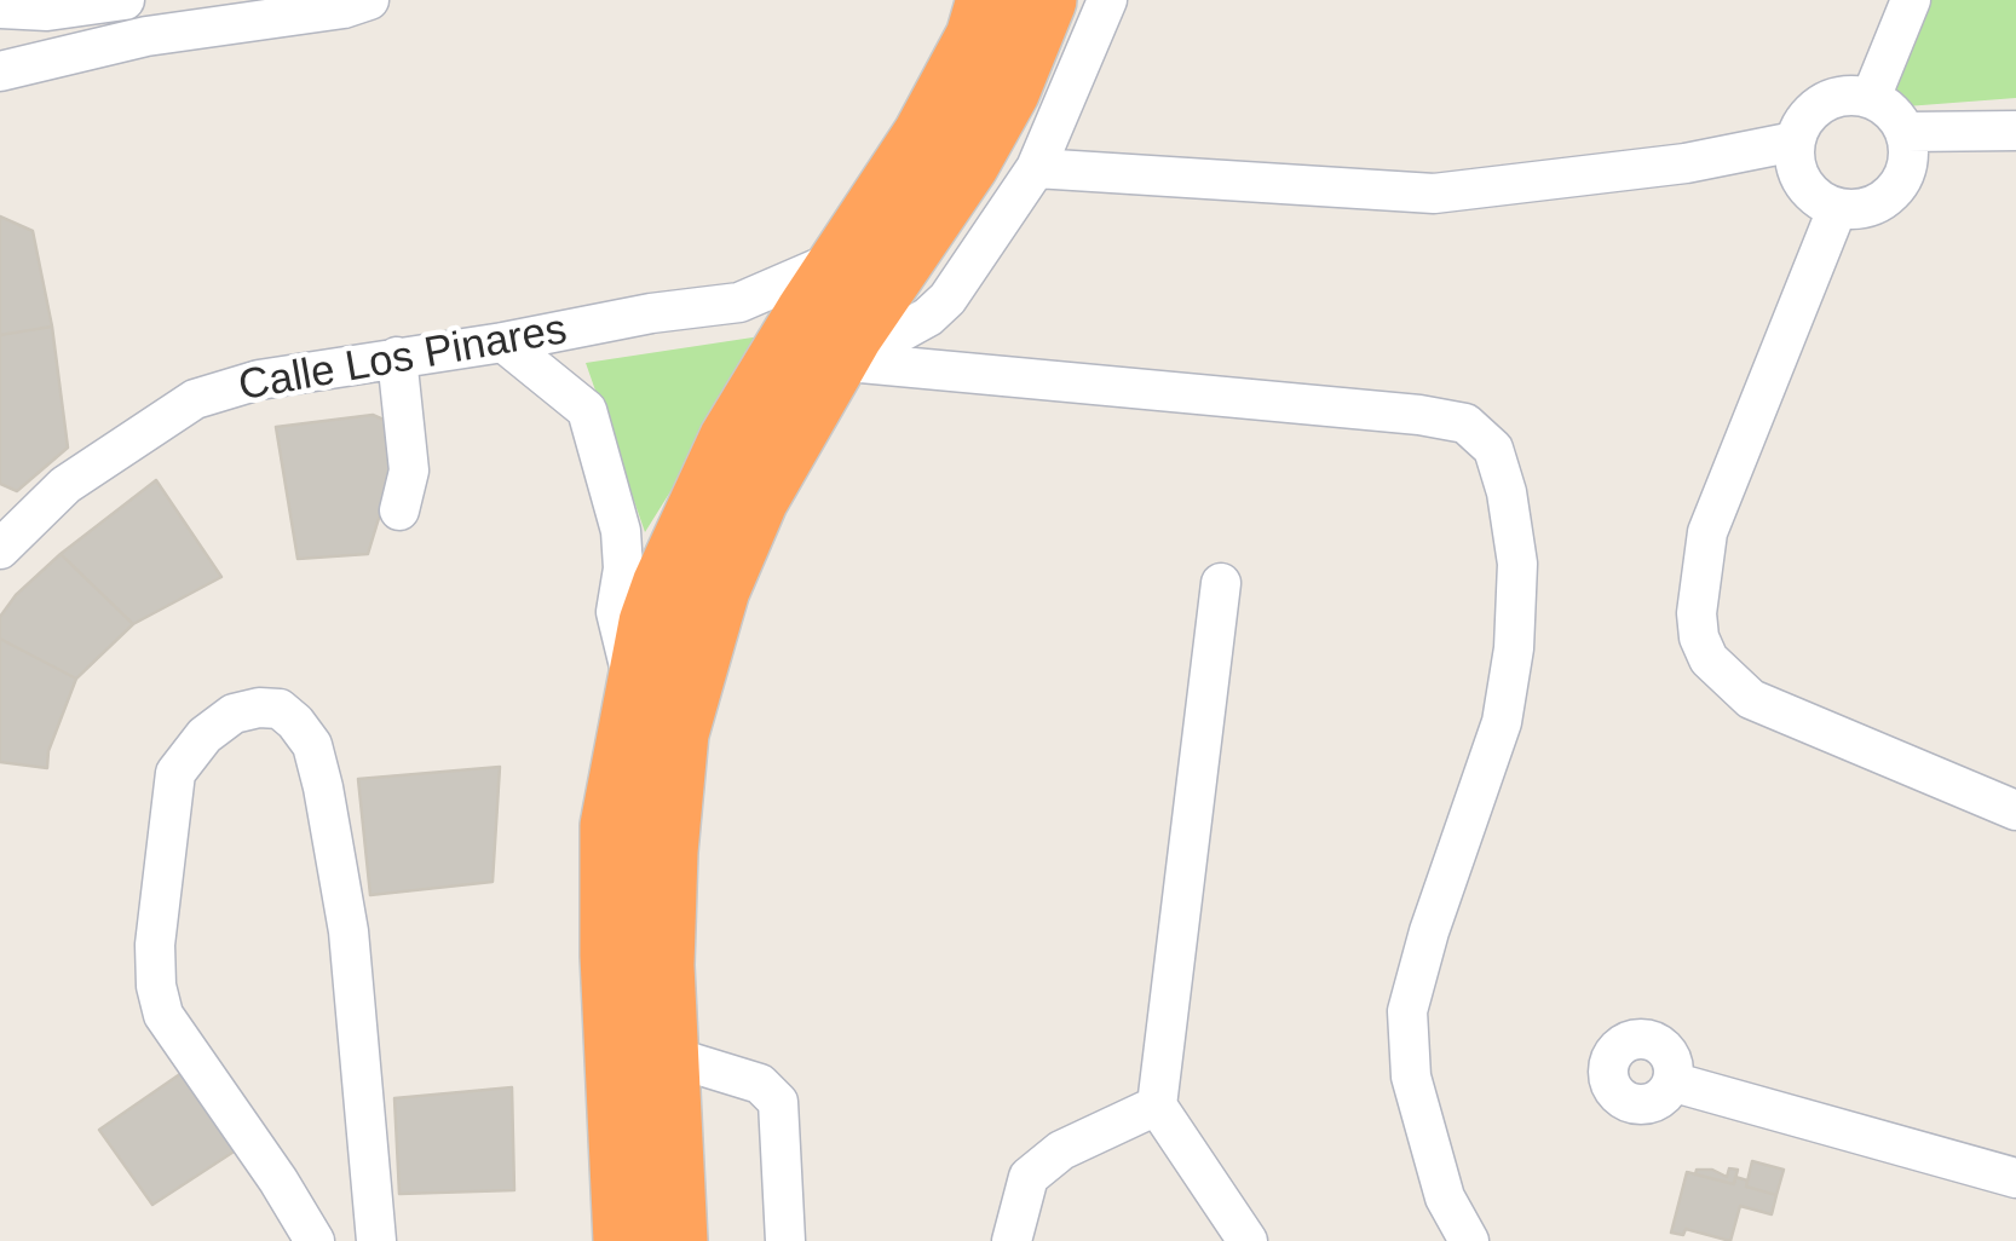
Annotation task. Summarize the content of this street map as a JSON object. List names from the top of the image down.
{
  "streets": {
    "street": ["Calle Los Pinares"]
  }
}
